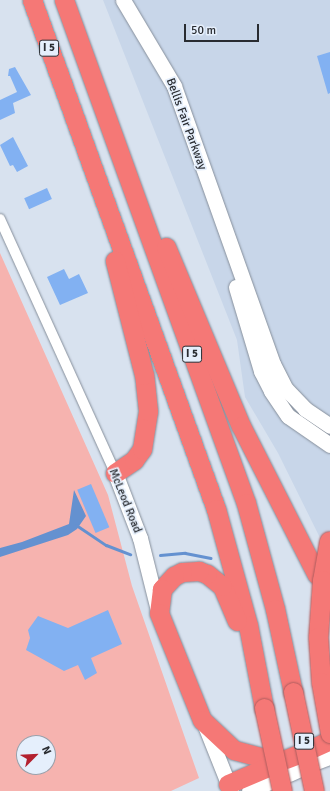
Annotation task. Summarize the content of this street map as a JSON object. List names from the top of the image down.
{
  "streets": {
    "highway": ["I 5", "McLeod Road"],
    "street": ["Bellis Fair Parkway"]
  },
  "scale_bar": "50 m",
  "north": "top right"
}
